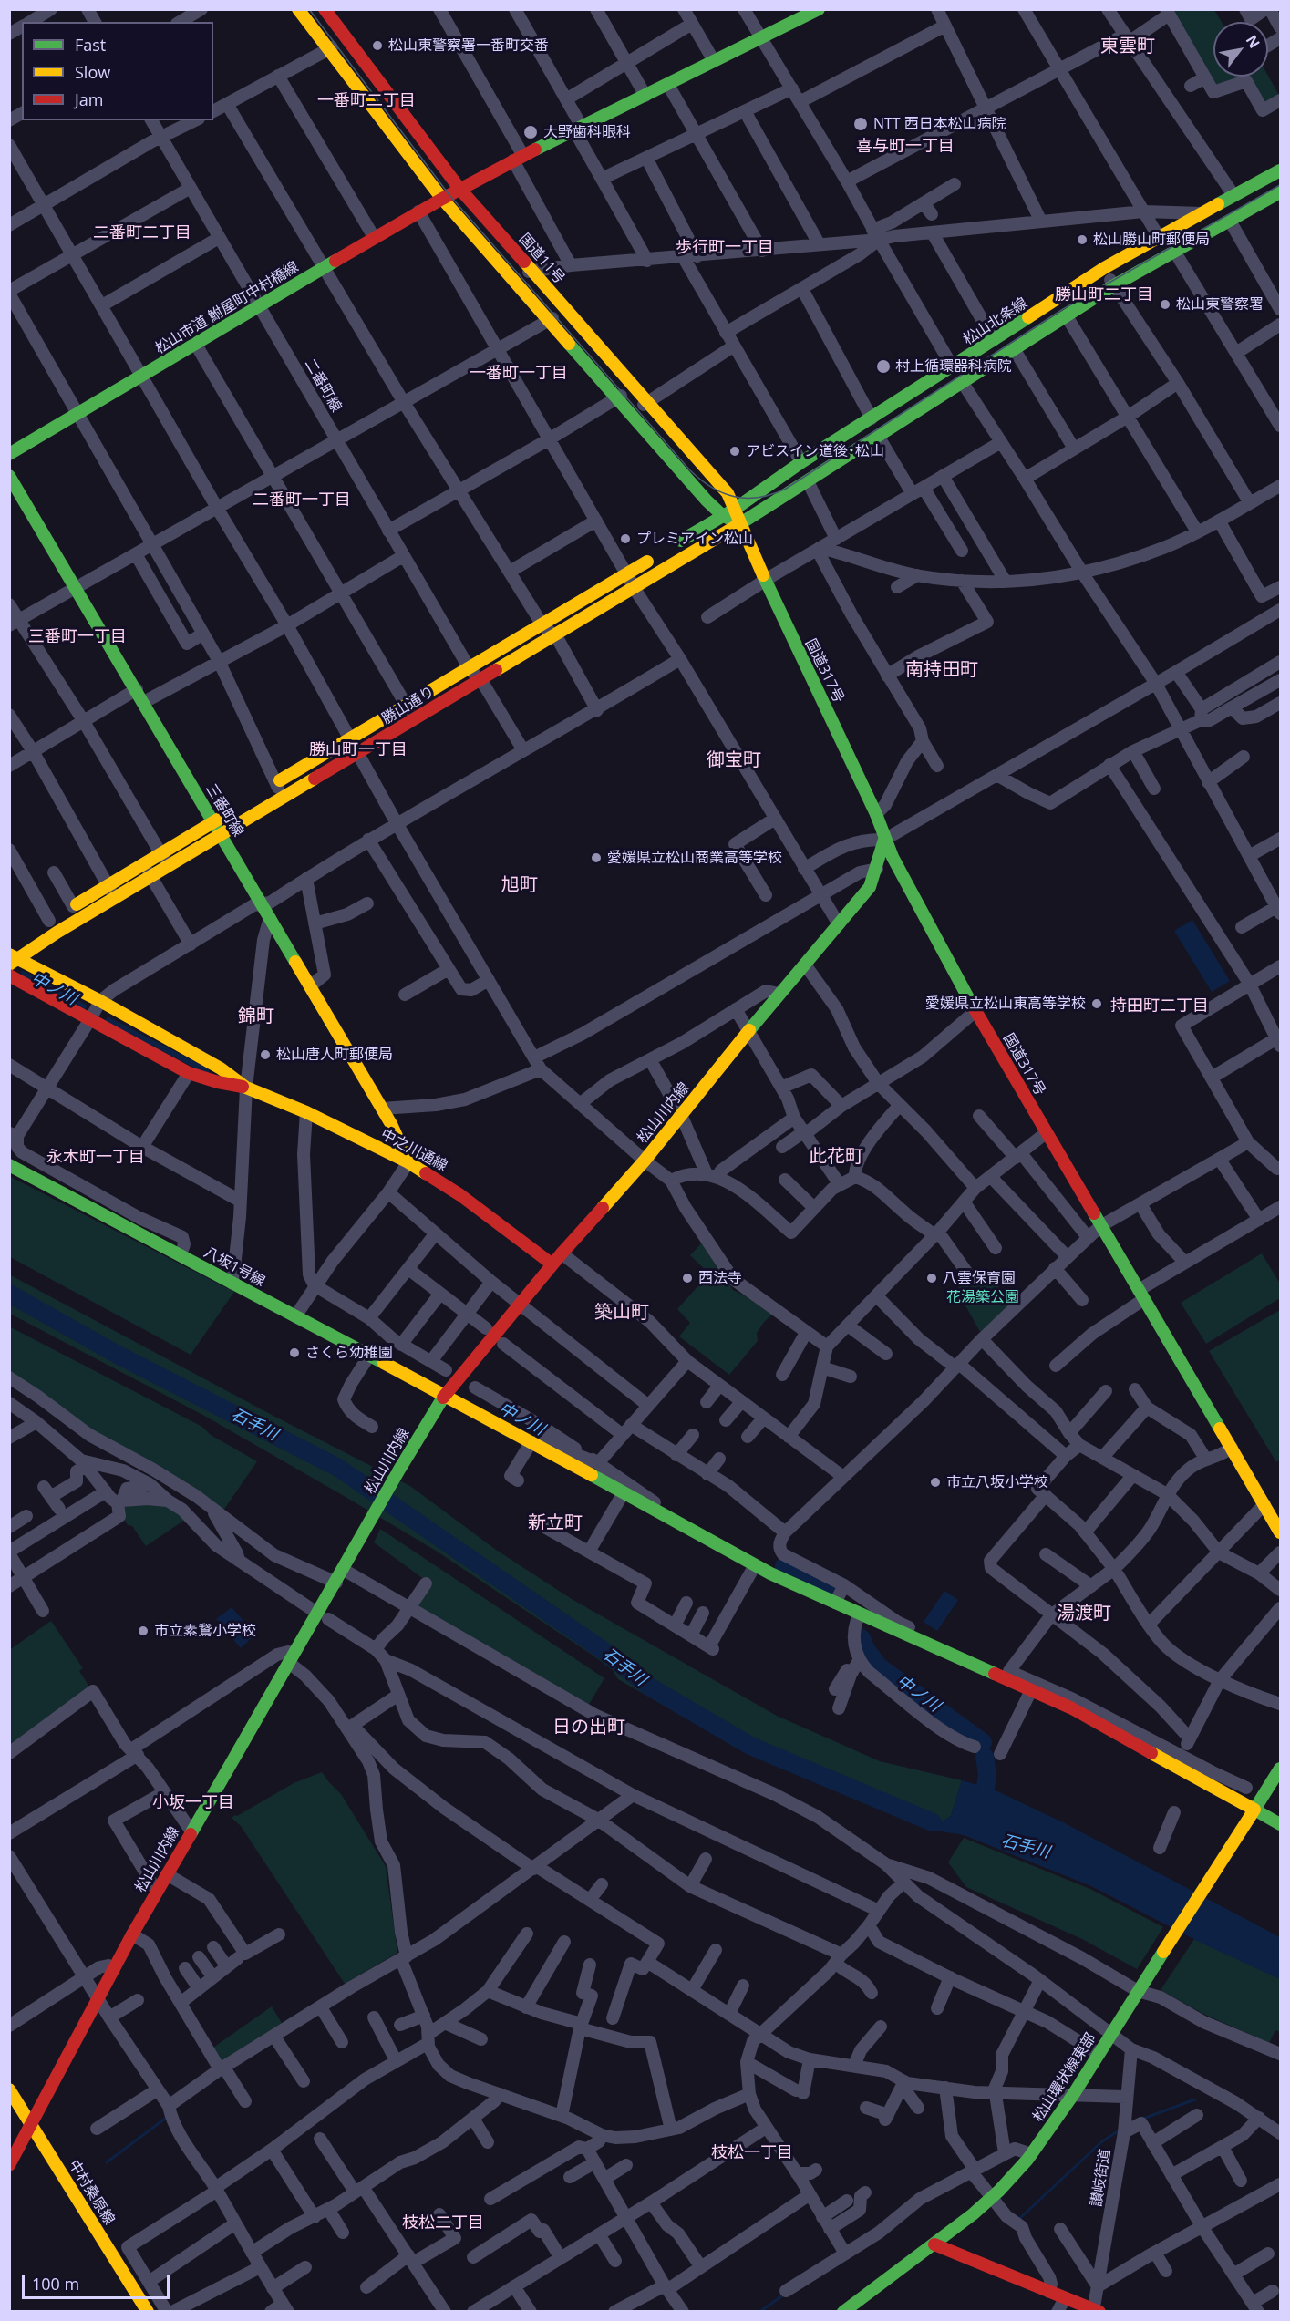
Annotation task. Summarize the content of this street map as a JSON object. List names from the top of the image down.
{
  "streets": {
    "main road": [
      "国道11号",
      "松山市道 鮒屋町中村橋線",
      "松山北条線",
      "国道317号",
      "勝山通り",
      "三番町線",
      "松山川内線",
      "中之川通線",
      "八坂1号線",
      "松山環状線東部",
      "中村桑原線"
    ],
    "street": ["二番町線", "讃岐街道"]
  },
  "crossings": [
    ["国道11号", "松山市道 鮒屋町中村橋線"],
    ["国道11号", "松山北条線"],
    ["国道11号", "国道317号"],
    ["国道11号", "勝山通り"],
    ["松山市道 鮒屋町中村橋線", "二番町線"],
    ["二番町線", "勝山通り"],
    ["国道317号", "勝山通り"],
    ["国道317号", "松山川内線"],
    ["勝山通り", "三番町線"],
    ["勝山通り", "中之川通線"],
    ["三番町線", "中之川通線"],
    ["松山川内線", "中之川通線"],
    ["松山川内線", "八坂1号線"],
    ["松山川内線", "中村桑原線"],
    ["八坂1号線", "松山環状線東部"]
  ],
  "districts": [
    "東雲町",
    "一番町二丁目",
    "喜与町一丁目",
    "二番町二丁目",
    "歩行町一丁目",
    "勝山町二丁目",
    "一番町一丁目",
    "二番町一丁目",
    "三番町一丁目",
    "南持田町",
    "勝山町一丁目",
    "御宝町",
    "旭町",
    "持田町二丁目",
    "錦町",
    "此花町",
    "永木町一丁目",
    "築山町",
    "新立町",
    "湯渡町",
    "日の出町",
    "小坂一丁目",
    "枝松一丁目",
    "枝松二丁目"
  ],
  "water": ["中ノ川", "石手川"],
  "parks": ["花湯築公園"],
  "places": [
    "松山東警察署一番町交番",
    "NTT 西日本松山病院",
    "大野歯科眼科",
    "松山勝山町郵便局",
    "松山東警察署",
    "村上循環器科病院",
    "アビスイン道後･松山",
    "プレミアイン松山",
    "愛媛県立松山商業高等学校",
    "愛媛県立松山東高等学校",
    "松山唐人町郵便局",
    "西法寺",
    "八雲保育園",
    "さくら幼稚園",
    "市立八坂小学校",
    "市立素鵞小学校"
  ],
  "legend": ["Fast", "Slow", "Jam"],
  "scale_bar": "100 m",
  "north": "top right"
}
